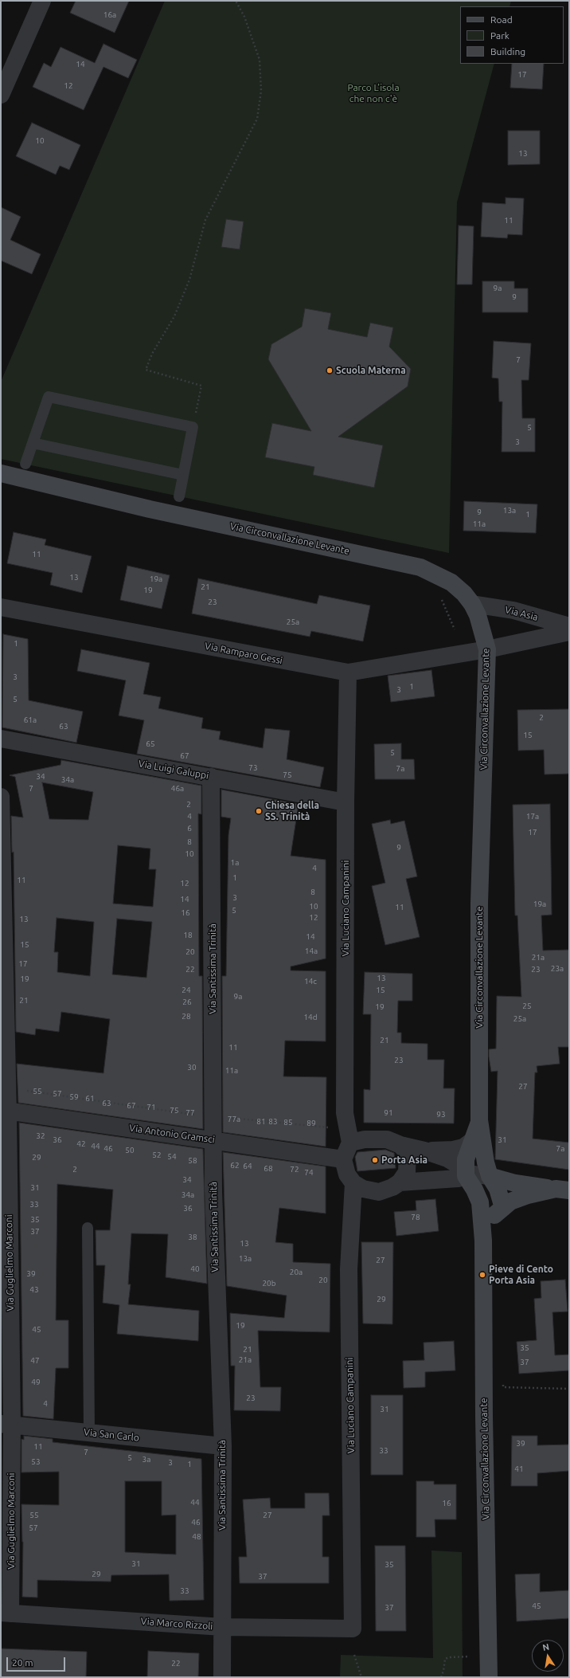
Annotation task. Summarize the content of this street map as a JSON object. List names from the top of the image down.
{
  "streets": {
    "main road": ["Via Circonvallazione Levante"],
    "street": [
      "Via Asia",
      "Via Ramparo Gessi",
      "Via Luigi Galuppi",
      "Via Luciano Campanini",
      "Via Santissima Trinità",
      "Via Antonio Gramsci",
      "Via Guglielmo Marconi",
      "Via San Carlo",
      "Via Marco Rizzoli"
    ]
  },
  "crossings": [
    ["Via Circonvallazione Levante", "Via Asia"],
    ["Via Circonvallazione Levante", "Via Ramparo Gessi"],
    ["Via Ramparo Gessi", "Via Luciano Campanini"],
    ["Via Luigi Galuppi", "Via Luciano Campanini"],
    ["Via Luigi Galuppi", "Via Santissima Trinità"],
    ["Via Luciano Campanini", "Via Antonio Gramsci"],
    ["Via Luciano Campanini", "Via Marco Rizzoli"],
    ["Via Santissima Trinità", "Via Antonio Gramsci"],
    ["Via Santissima Trinità", "Via San Carlo"],
    ["Via Santissima Trinità", "Via Marco Rizzoli"],
    ["Via Antonio Gramsci", "Via Guglielmo Marconi"],
    ["Via Guglielmo Marconi", "Via San Carlo"],
    ["Via Guglielmo Marconi", "Via Marco Rizzoli"]
  ],
  "parks": ["Parco L'isola che non c'è"],
  "places": [
    "Scuola Materna",
    "Chiesa della SS. Trinità",
    "Porta Asia",
    "Pieve di Cento Porta Asia"
  ],
  "house_numbers": [
    "16a",
    "14",
    "17",
    "12",
    "10",
    "13",
    "11",
    "9a",
    "9",
    "7",
    "5",
    "3",
    "13a",
    "9",
    "1",
    "11a",
    "11",
    "13",
    "19a",
    "21",
    "19",
    "23",
    "25a",
    "1",
    "3",
    "1",
    "3",
    "5",
    "2",
    "61a",
    "63",
    "15",
    "65",
    "5",
    "67",
    "73",
    "7a",
    "75",
    "34",
    "34a",
    "7",
    "46a",
    "2",
    "4",
    "17a",
    "6",
    "17",
    "8",
    "9",
    "10",
    "1a",
    "4",
    "1",
    "11",
    "12",
    "8",
    "3",
    "14",
    "19a",
    "10",
    "11",
    "5",
    "16",
    "12",
    "13",
    "18",
    "14",
    "15",
    "14a",
    "20",
    "21a",
    "17",
    "23a",
    "22",
    "23",
    "13",
    "19",
    "14c",
    "24",
    "15",
    "9a",
    "21",
    "26",
    "25",
    "19",
    "28",
    "14d",
    "25a",
    "21",
    "11",
    "23",
    "30",
    "11a",
    "27",
    "55",
    "57",
    "59",
    "61",
    "63",
    "67",
    "71",
    "75",
    "77",
    "91",
    "93",
    "77a",
    "81",
    "83",
    "85",
    "89",
    "32",
    "36",
    "31",
    "42",
    "44",
    "46",
    "7a",
    "50",
    "52",
    "54",
    "29",
    "58",
    "62",
    "64",
    "68",
    "2",
    "72",
    "74",
    "34",
    "31",
    "34a",
    "33",
    "36",
    "78",
    "35",
    "37",
    "38",
    "13",
    "13a",
    "27",
    "40",
    "20a",
    "39",
    "20",
    "20b",
    "43",
    "29",
    "19",
    "45",
    "35",
    "21",
    "21a",
    "47",
    "37",
    "49",
    "23",
    "4",
    "31",
    "39",
    "11",
    "33",
    "7",
    "5",
    "3a",
    "53",
    "3",
    "1",
    "41",
    "44",
    "16",
    "55",
    "27",
    "46",
    "57",
    "48",
    "31",
    "35",
    "29",
    "37",
    "33",
    "45",
    "37",
    "22"
  ],
  "legend": ["Road", "Park", "Building"],
  "scale_bar": "20 m",
  "north": "top"
}
